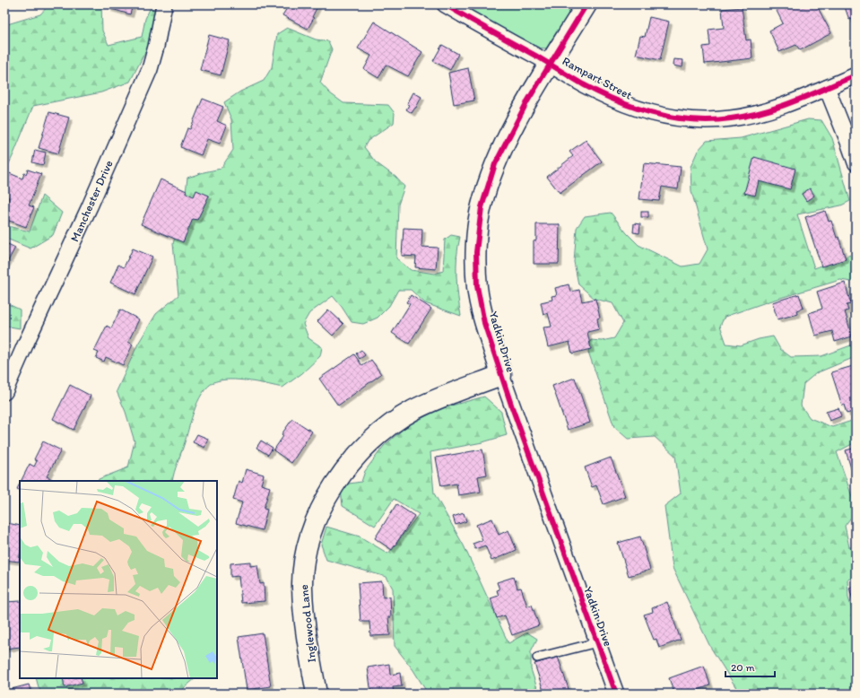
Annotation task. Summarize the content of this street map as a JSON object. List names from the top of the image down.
{
  "streets": {
    "street": [
      "Rampart Street",
      "Manchester Drive",
      "Yadkin Drive",
      "Inglewood Lane"
    ]
  },
  "crossings": [
    ["Rampart Street", "Yadkin Drive"],
    ["Yadkin Drive", "Inglewood Lane"]
  ],
  "scale_bar": "20 m"
}
